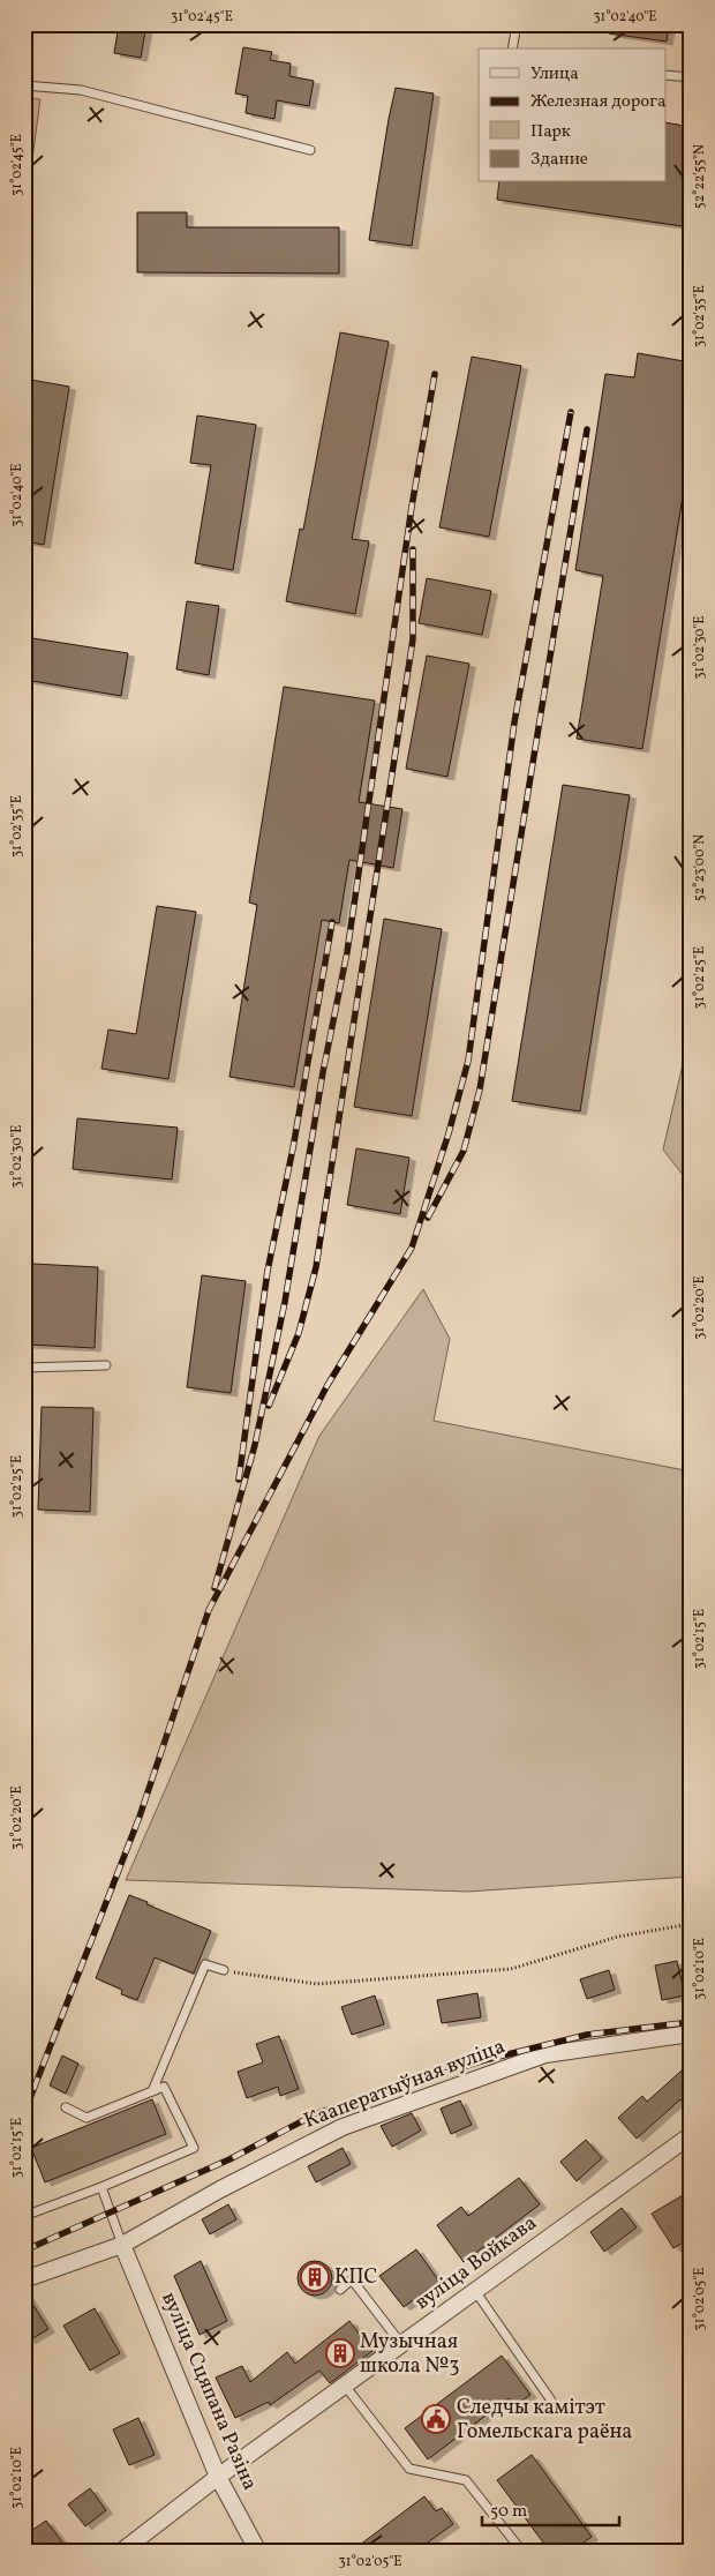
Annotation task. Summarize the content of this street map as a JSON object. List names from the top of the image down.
{
  "streets": {
    "street": ["Кааператыўная вуліца", "вуліца Войкава", "вуліца Сцяпана Разіна"]
  },
  "crossings": [
    ["Кааператыўная вуліца", "вуліца Сцяпана Разіна"],
    ["вуліца Войкава", "вуліца Сцяпана Разіна"]
  ],
  "places": {
    "building": ["КПС", "Музычная школа №3"],
    "public building": ["Следчы камітэт Гомельскага раёна"]
  },
  "legend": [
    "Улица",
    "Железная дорога",
    "Парк",
    "Здание"
  ],
  "scale_bar": "50 m",
  "coordinates": [
    "31°02'45\"E",
    "31°02'40\"E",
    "52°22'55\"N",
    "31°02'35\"E",
    "31°02'30\"E",
    "52°23'00\"N",
    "31°02'25\"E",
    "31°02'20\"E",
    "31°02'15\"E",
    "31°02'10\"E",
    "31°02'05\"E"
  ]
}
